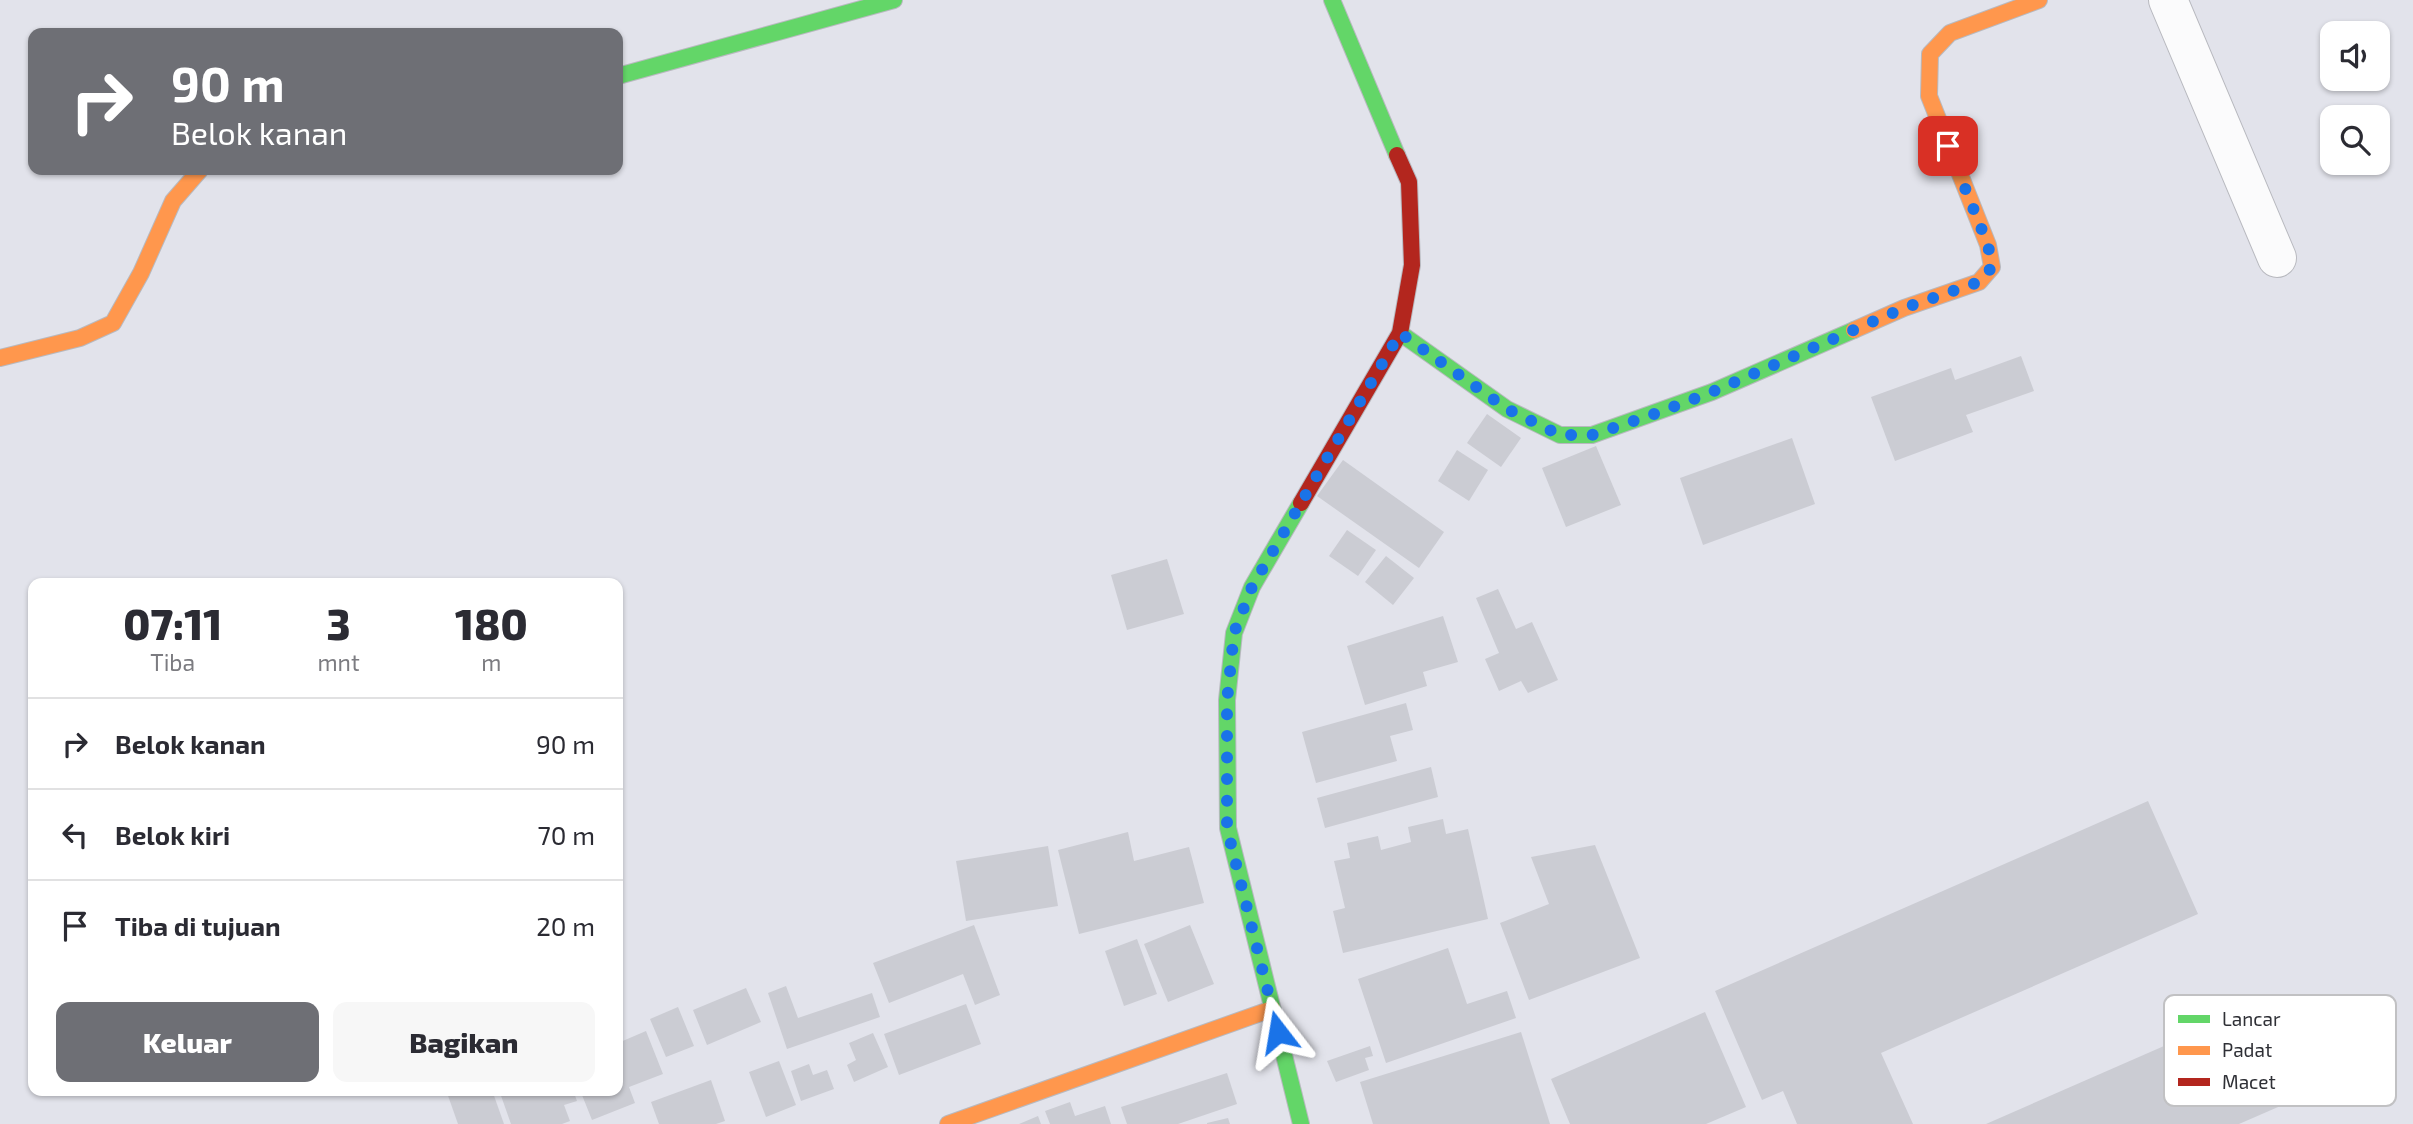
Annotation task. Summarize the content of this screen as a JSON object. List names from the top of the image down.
{
  "legend": ["Lancar", "Padat", "Macet"],
  "page": {
    "turn": ["90 m", "Belok kanan"],
    "eta": [
      "07:11",
      "Tiba",
      "3",
      "mnt",
      "180",
      "m"
    ],
    "list": [
      {
        "name": "Belok kanan",
        "value": "90 m"
      },
      {
        "name": "Belok kiri",
        "value": "70 m"
      },
      {
        "name": "Tiba di tujuan",
        "value": "20 m"
      }
    ],
    "buttons": ["Keluar", "Bagikan"]
  }
}
